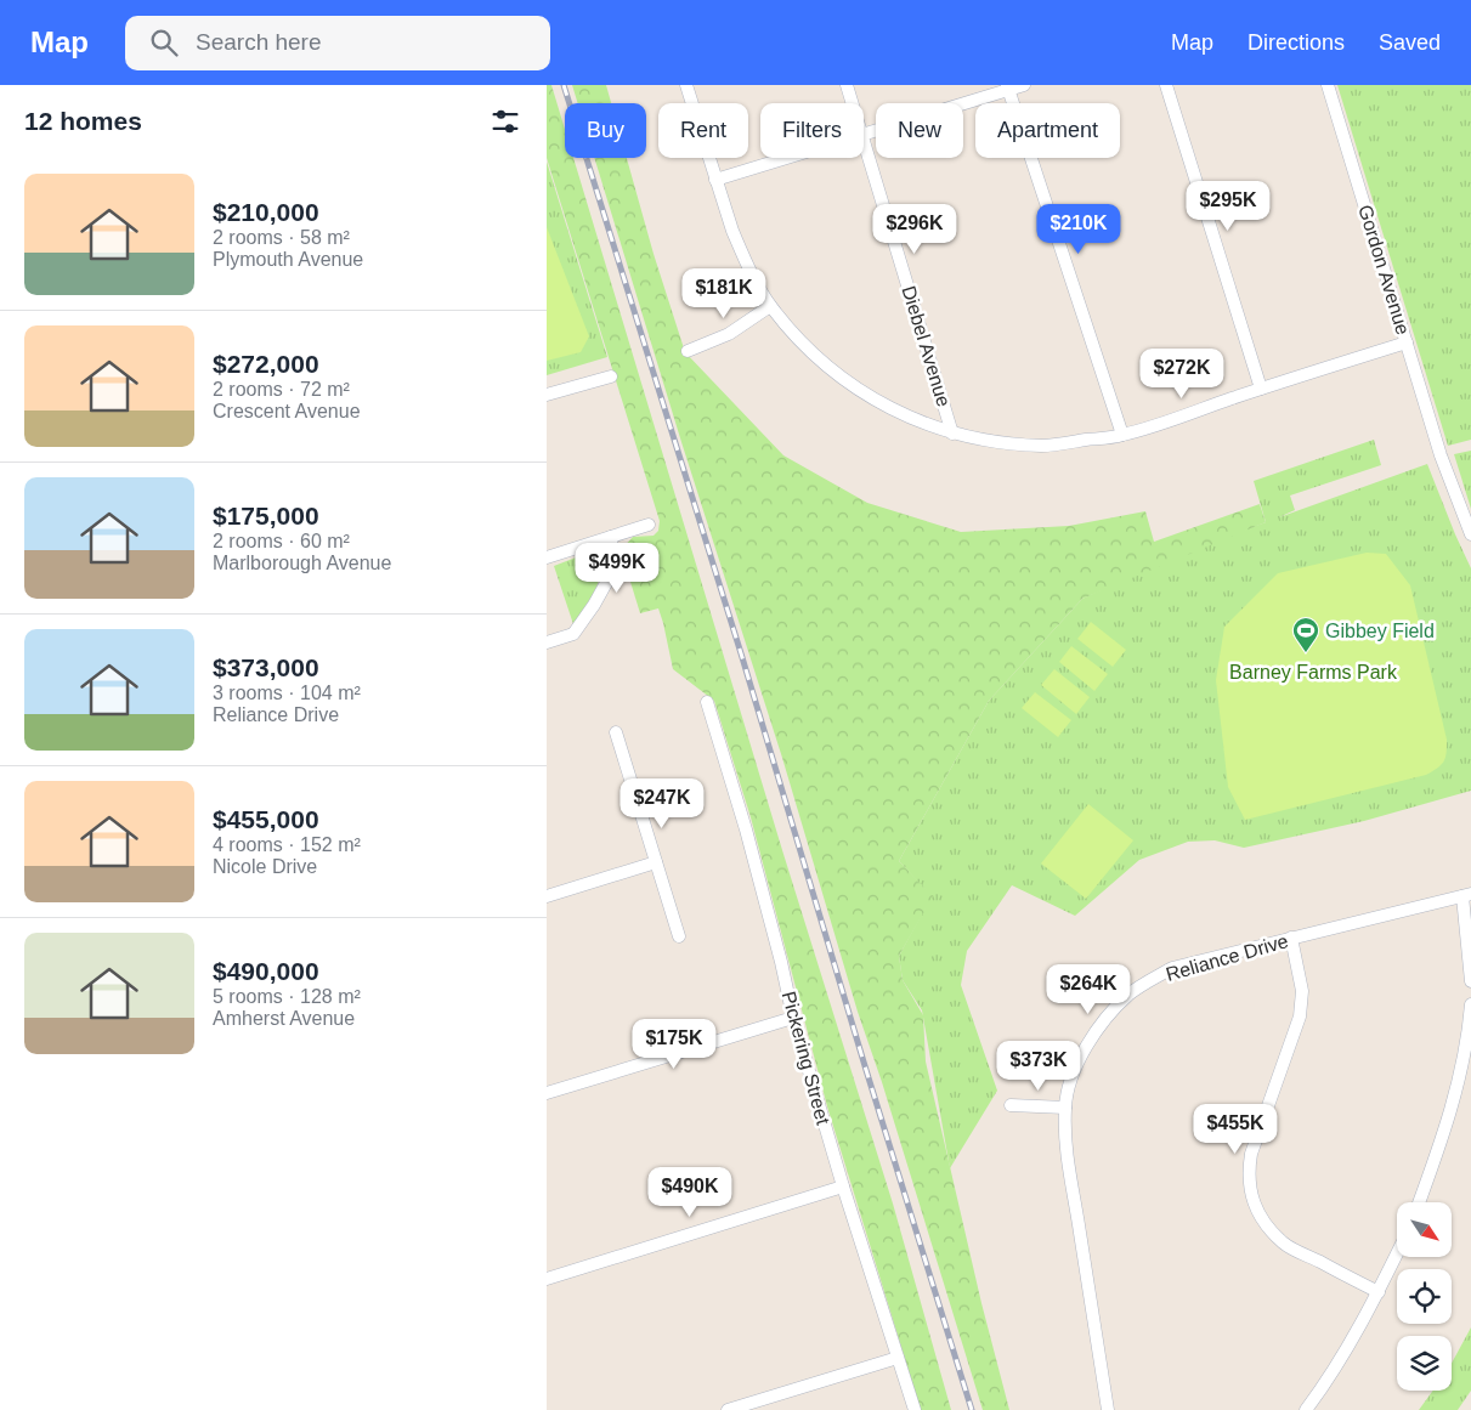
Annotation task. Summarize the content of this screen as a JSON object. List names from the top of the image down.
{
  "streets": {
    "street": [
      "Gordon Avenue",
      "Diebel Avenue",
      "Reliance Drive",
      "Pickering Street"
    ]
  },
  "parks": ["Barney Farms Park"],
  "places": {
    "sports": ["Gibbey Field"]
  },
  "north": "bottom right",
  "page": {
    "header": "Map",
    "search": "Search here",
    "nav": ["Map", "Directions", "Saved"],
    "heading": "12 homes",
    "chip": [
      "Buy",
      "Rent",
      "Filters",
      "New",
      "Apartment"
    ],
    "list": [
      {
        "name": "$210,000",
        "note": "2 rooms · 58 m² · Plymouth Avenue"
      },
      {
        "name": "$272,000",
        "note": "2 rooms · 72 m² · Crescent Avenue"
      },
      {
        "name": "$175,000",
        "note": "2 rooms · 60 m² · Marlborough Avenue"
      },
      {
        "name": "$373,000",
        "note": "3 rooms · 104 m² · Reliance Drive"
      },
      {
        "name": "$455,000",
        "note": "4 rooms · 152 m² · Nicole Drive"
      },
      {
        "name": "$490,000",
        "note": "5 rooms · 128 m² · Amherst Avenue"
      }
    ],
    "price": [
      "$295K",
      "$296K",
      "$210K",
      "$181K",
      "$272K",
      "$499K",
      "$247K",
      "$264K",
      "$175K",
      "$373K",
      "$455K",
      "$490K"
    ]
  }
}
